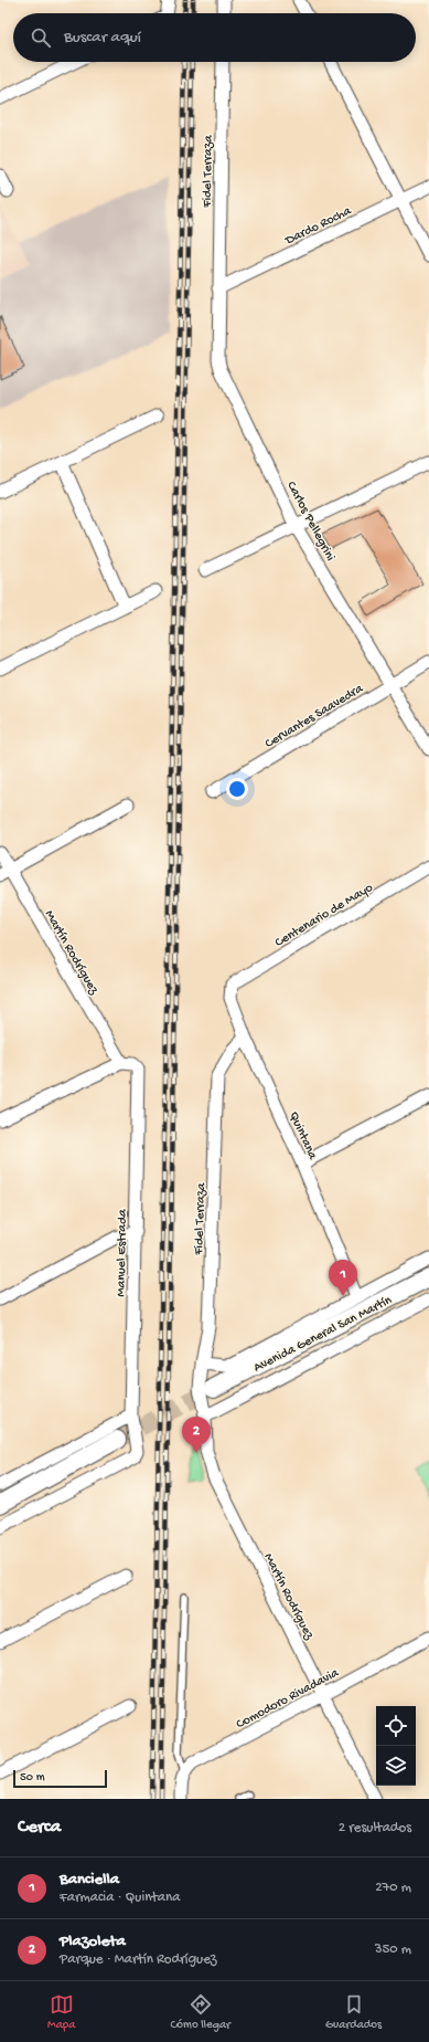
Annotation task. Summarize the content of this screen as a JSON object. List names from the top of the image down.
{
  "streets": {
    "main road": ["Avenida General San Martín"],
    "street": [
      "Fidel Terraza",
      "Dardo Rocha",
      "Carlos Pellegrini",
      "Cervantes Saavedra",
      "Centenario de Mayo",
      "Martín Rodríguez",
      "Quintana",
      "Manuel Estrada",
      "Comodoro Rivadavia"
    ]
  },
  "crossings": [
    ["Fidel Terraza", "Dardo Rocha"],
    ["Fidel Terraza", "Carlos Pellegrini"],
    ["Fidel Terraza", "Martín Rodríguez"],
    ["Fidel Terraza", "Quintana"],
    ["Dardo Rocha", "Carlos Pellegrini"],
    ["Carlos Pellegrini", "Cervantes Saavedra"],
    ["Centenario de Mayo", "Quintana"],
    ["Martín Rodríguez", "Manuel Estrada"],
    ["Martín Rodríguez", "Comodoro Rivadavia"]
  ],
  "scale_bar": "50 m",
  "page": {
    "search": "Buscar aquí",
    "pins": ["1", "2"],
    "scale": "50 m",
    "heading": ["Cerca", "2 resultados"],
    "list": [
      {
        "mark": "1",
        "name": "Banciella",
        "note": "Farmacia · Quintana",
        "value": "270 m"
      },
      {
        "mark": "2",
        "name": "Plazoleta",
        "note": "Parque · Martín Rodríguez",
        "value": "350 m"
      }
    ],
    "nav": ["Mapa", "Cómo llegar", "Guardados"]
  }
}
